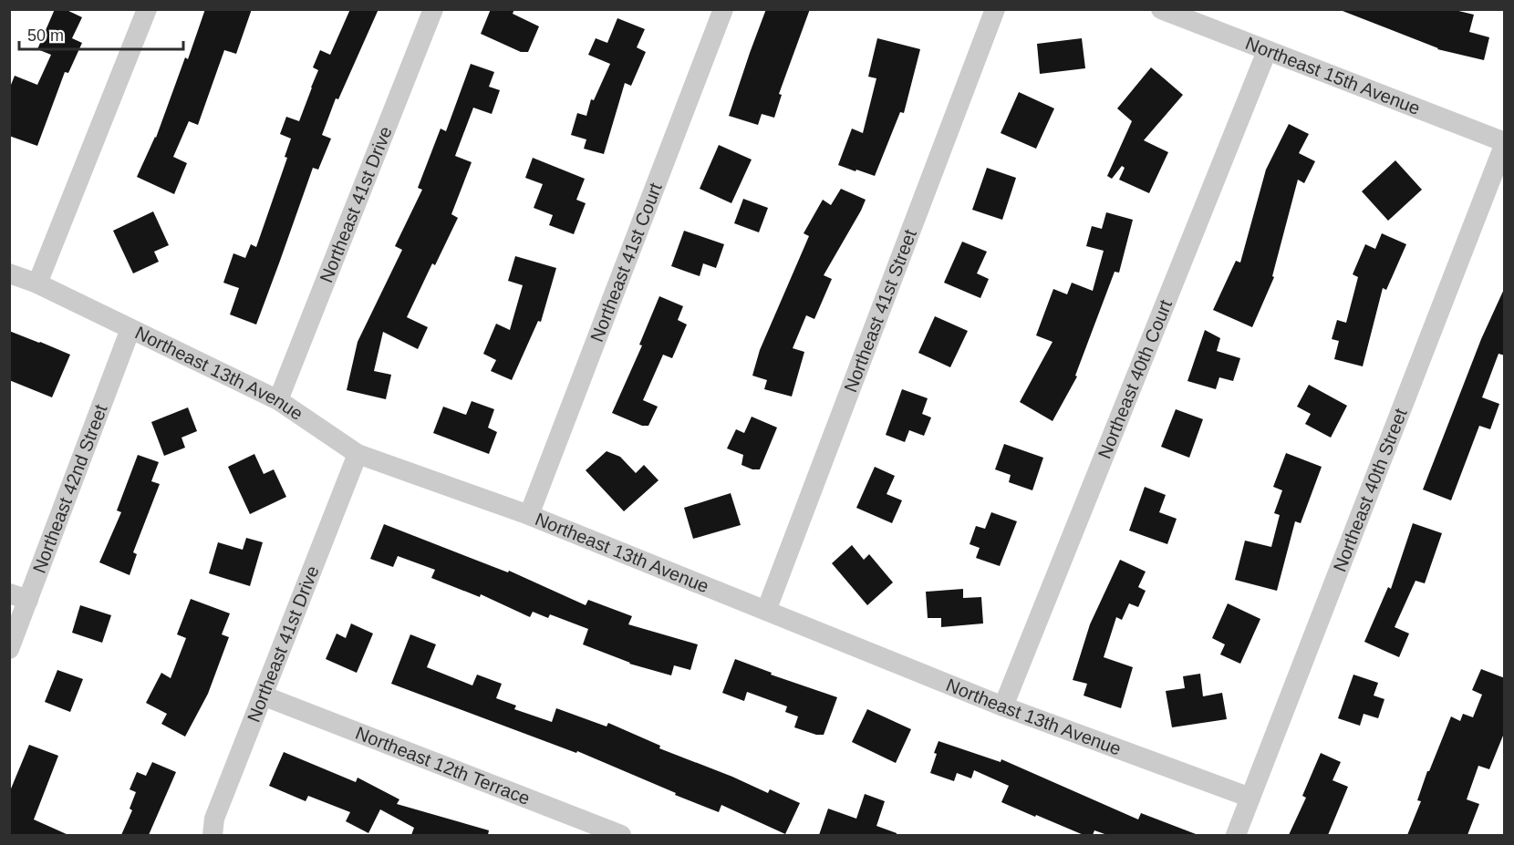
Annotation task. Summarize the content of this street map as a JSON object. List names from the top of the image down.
{
  "streets": {
    "street": [
      "Northeast 15th Avenue",
      "Northeast 41st Drive",
      "Northeast 41st Court",
      "Northeast 41st Street",
      "Northeast 13th Avenue",
      "Northeast 40th Court",
      "Northeast 42nd Street",
      "Northeast 40th Street",
      "Northeast 12th Terrace"
    ]
  },
  "crossings": [
    ["Northeast 15th Avenue", "Northeast 40th Court"],
    ["Northeast 15th Avenue", "Northeast 40th Street"],
    ["Northeast 41st Drive", "Northeast 13th Avenue"],
    ["Northeast 41st Drive", "Northeast 12th Terrace"],
    ["Northeast 41st Court", "Northeast 13th Avenue"],
    ["Northeast 41st Street", "Northeast 13th Avenue"],
    ["Northeast 13th Avenue", "Northeast 40th Court"],
    ["Northeast 13th Avenue", "Northeast 42nd Street"],
    ["Northeast 13th Avenue", "Northeast 40th Street"]
  ],
  "scale_bar": "50 m"
}
